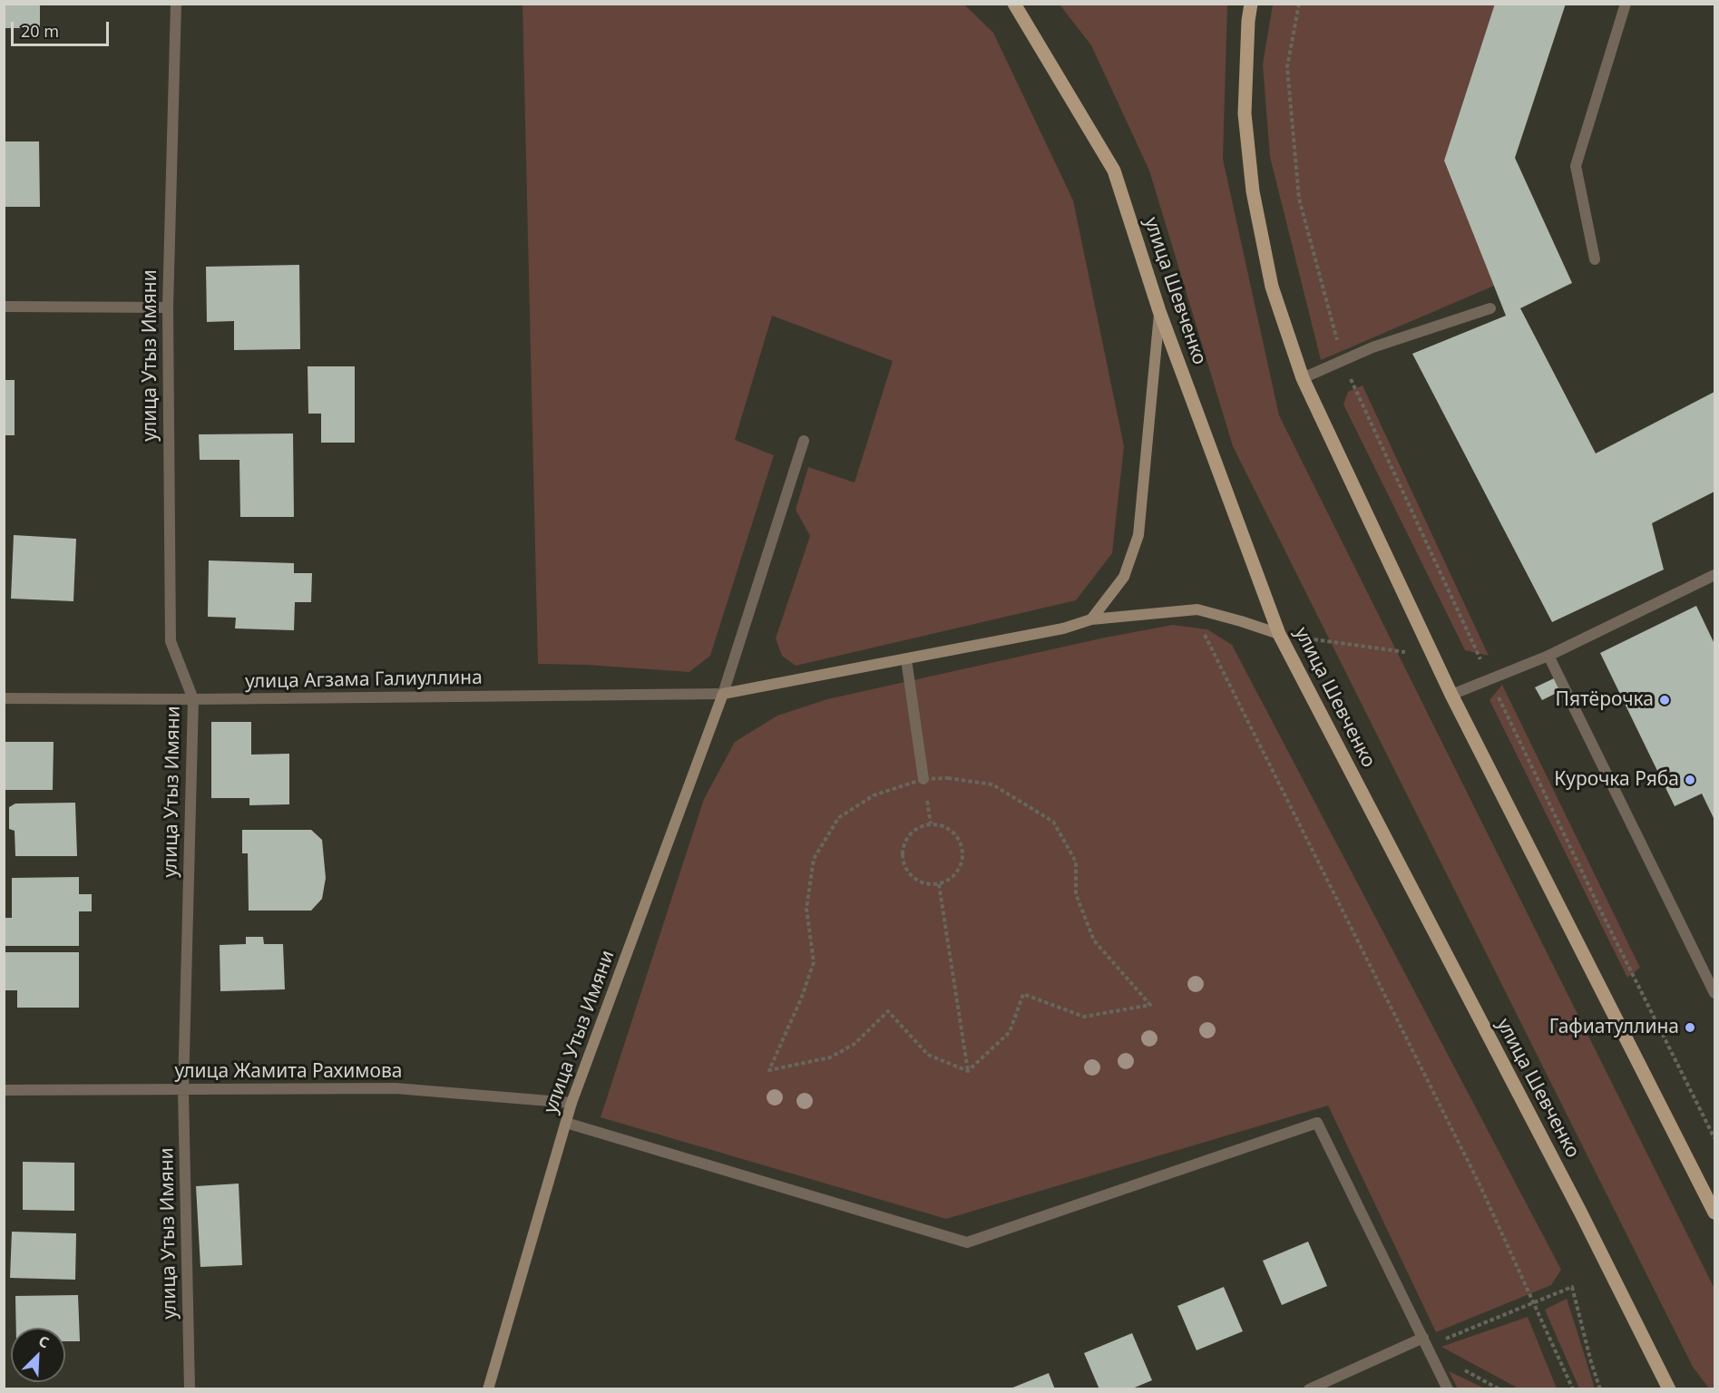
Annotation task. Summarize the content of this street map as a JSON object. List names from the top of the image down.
{
  "streets": {
    "main road": ["улица Шевченко"],
    "street": ["улица Утыз Имяни", "улица Агзама Галиуллина", "улица Жамита Рахимова"]
  },
  "crossings": [
    ["улица Утыз Имяни", "улица Агзама Галиуллина"],
    ["улица Утыз Имяни", "улица Жамита Рахимова"]
  ],
  "places": ["Пятёрочка", "Курочка Ряба", "Гафиатуллина"],
  "scale_bar": "20 m",
  "north": "top right"
}
